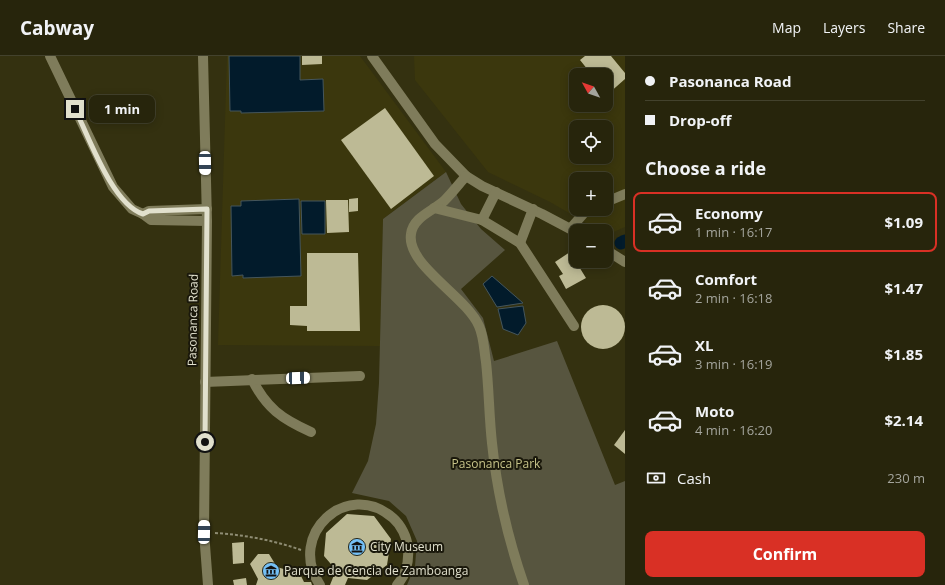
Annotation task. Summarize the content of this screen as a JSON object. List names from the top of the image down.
{
  "streets": {
    "street": ["Pasonanca Road"]
  },
  "parks": ["Pasonanca Park"],
  "places": {
    "museum": ["City Museum", "Parque de Cencia de Zamboanga"]
  },
  "north": "top left",
  "page": {
    "header": "Cabway",
    "nav": ["Map", "Layers", "Share"],
    "banner": ["Pasonanca Road", "Drop-off"],
    "map_buttons": ["+", "−"],
    "bubble": "1 min",
    "heading": "Choose a ride",
    "list": [
      {
        "name": "Economy",
        "note": "1 min · 16:17",
        "value": "$1.09"
      },
      {
        "name": "Comfort",
        "note": "2 min · 16:18",
        "value": "$1.47"
      },
      {
        "name": "XL",
        "note": "3 min · 16:19",
        "value": "$1.85"
      },
      {
        "name": "Moto",
        "note": "4 min · 16:20",
        "value": "$2.14"
      }
    ],
    "pay": ["Cash", "230 m"],
    "buttons": "Confirm"
  }
}
